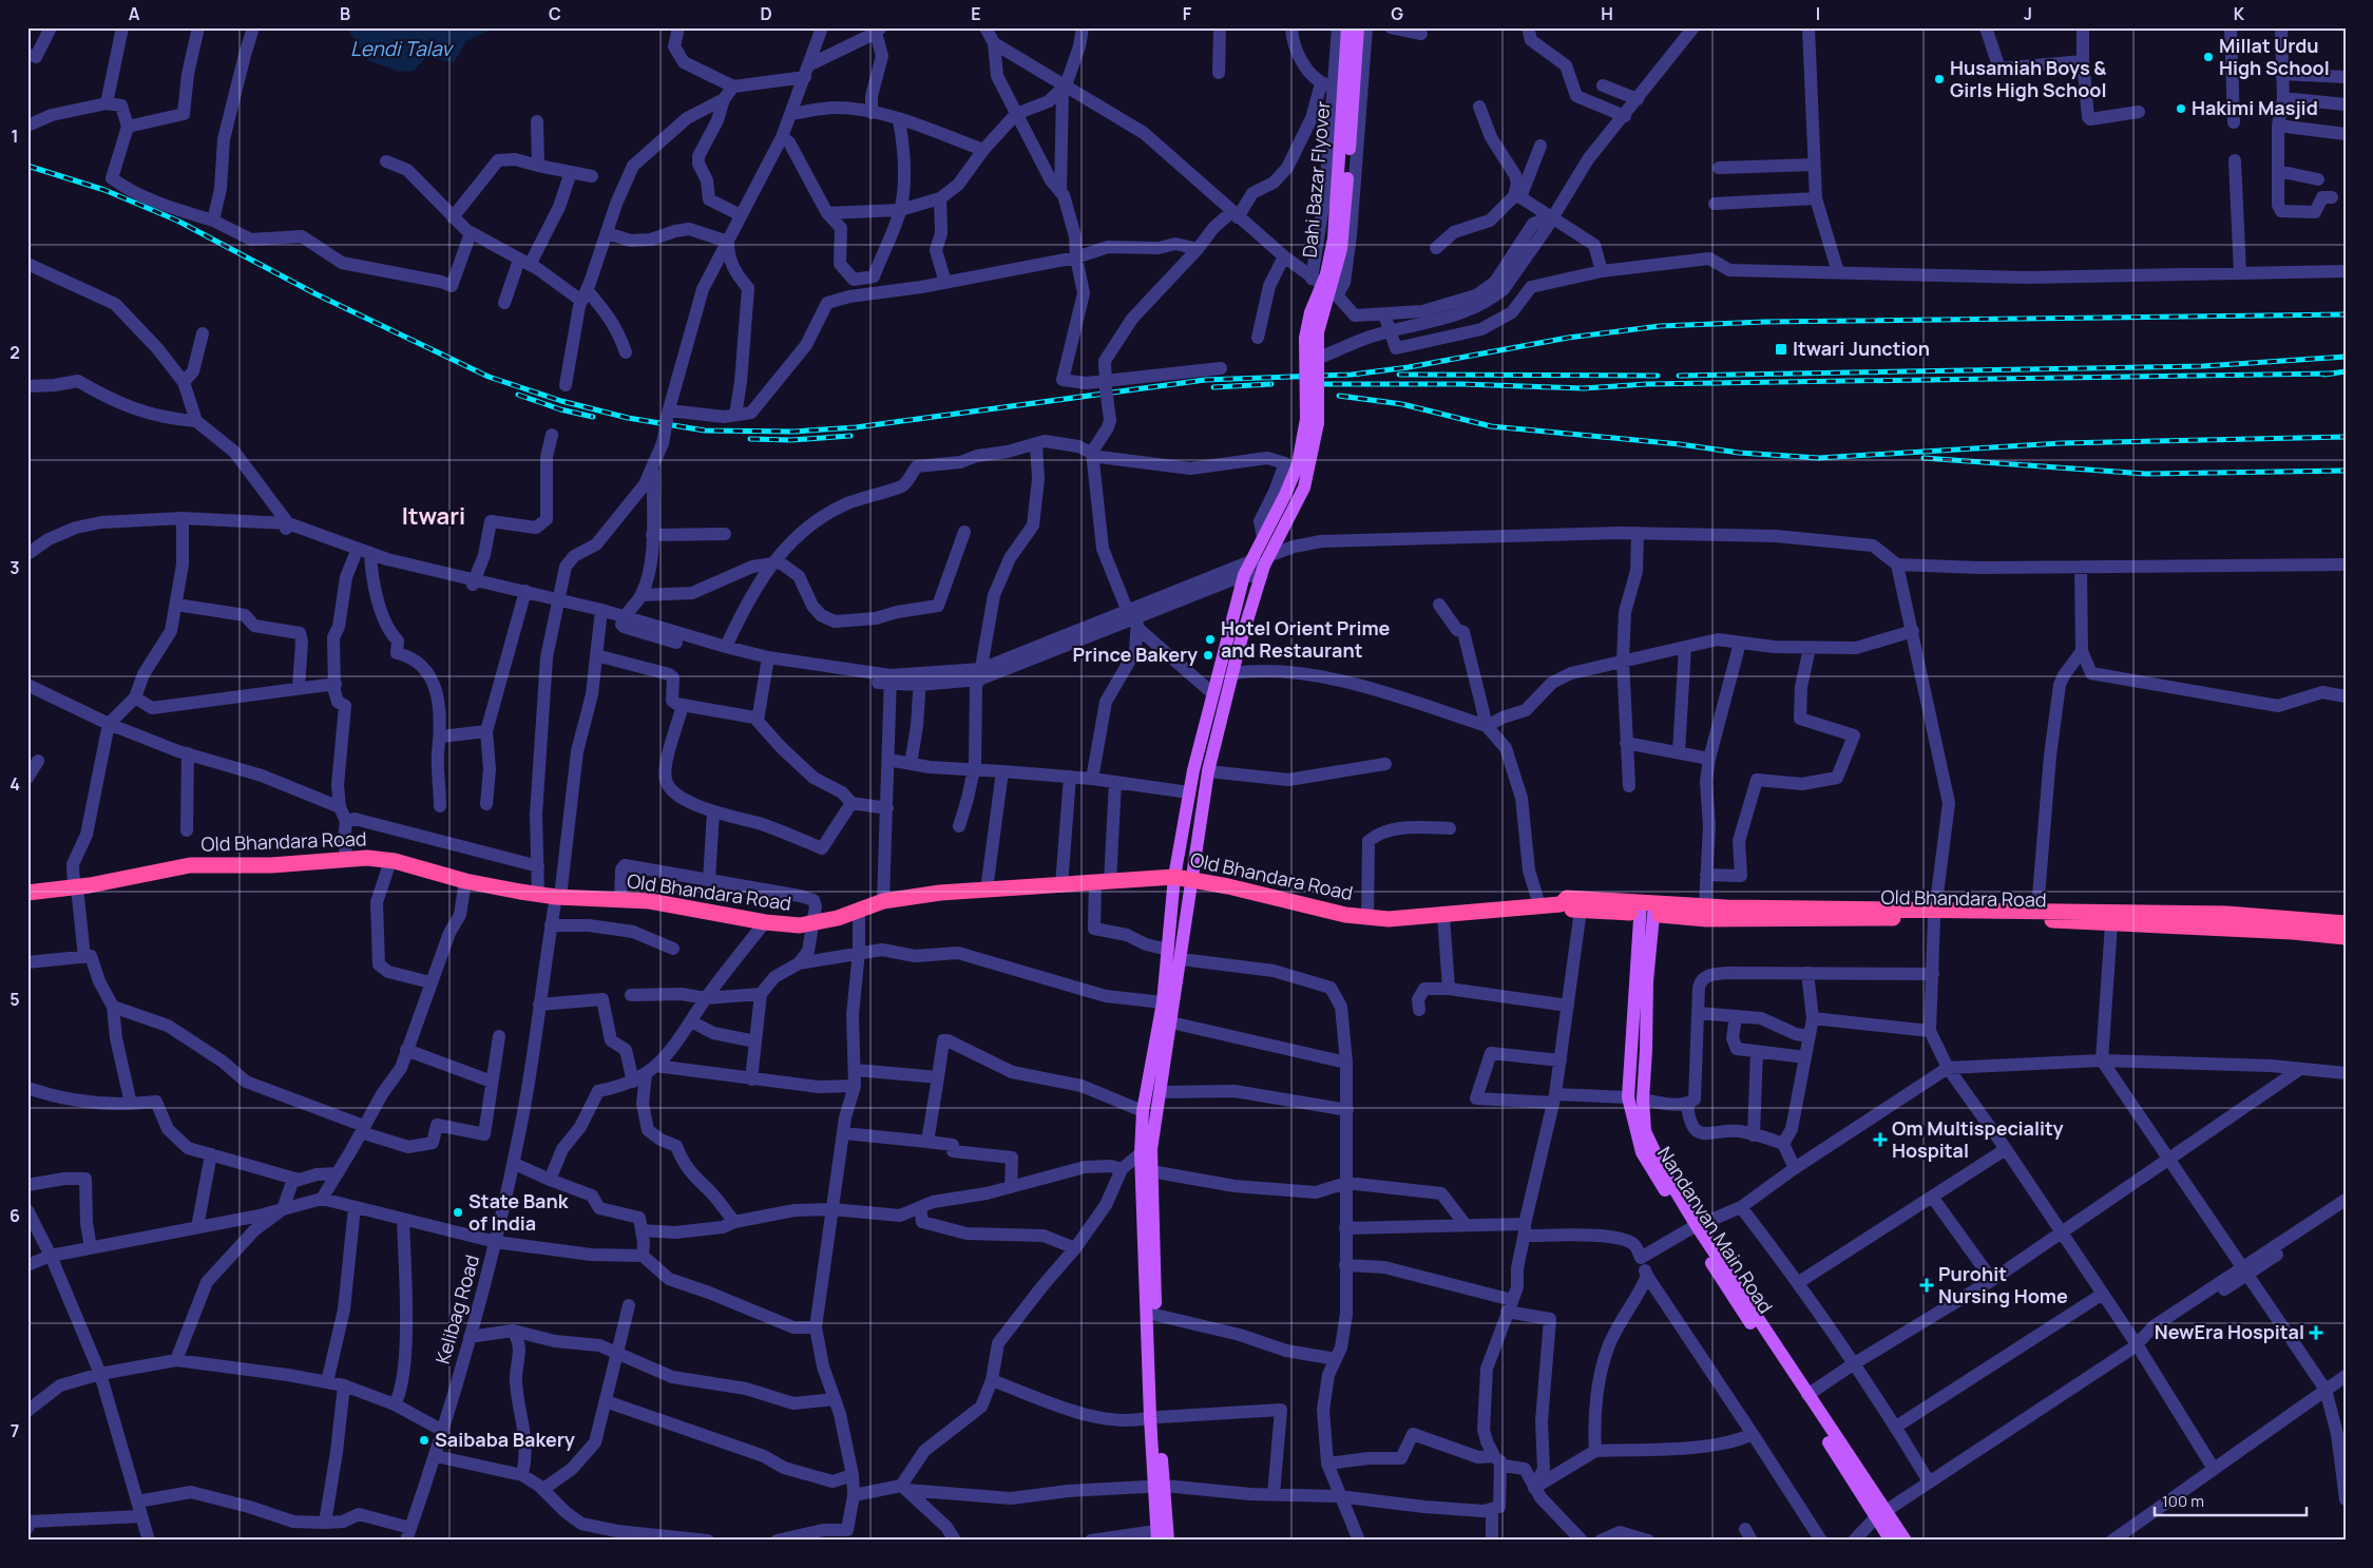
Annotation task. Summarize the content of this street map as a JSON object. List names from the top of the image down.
{
  "streets": {
    "highway": ["Old Bhandara Road"],
    "main road": ["Dahi Bazar Flyover", "Nandanvan Main Road"],
    "street": ["Kelibag Road"]
  },
  "crossings": [
    ["Dahi Bazar Flyover", "Old Bhandara Road"],
    ["Old Bhandara Road", "Nandanvan Main Road"],
    ["Old Bhandara Road", "Kelibag Road"]
  ],
  "districts": ["Itwari"],
  "water": ["Lendi Talav"],
  "places": {
    "other": [
      "Millat Urdu High School",
      "Husamiah Boys & Girls High School",
      "Hakimi Masjid",
      "Hotel Orient Prime and Restaurant",
      "Prince Bakery",
      "State Bank of India",
      "Saibaba Bakery"
    ],
    "transit": ["Itwari Junction"],
    "health": ["Om Multispeciality Hospital", "Purohit Nursing Home", "NewEra Hospital"]
  },
  "scale_bar": "100 m",
  "grid": {
    "columns": [
      "A",
      "B",
      "C",
      "D",
      "E",
      "F",
      "G",
      "H",
      "I",
      "J",
      "K"
    ],
    "rows": [
      "1",
      "2",
      "3",
      "4",
      "5",
      "6",
      "7"
    ]
  }
}
